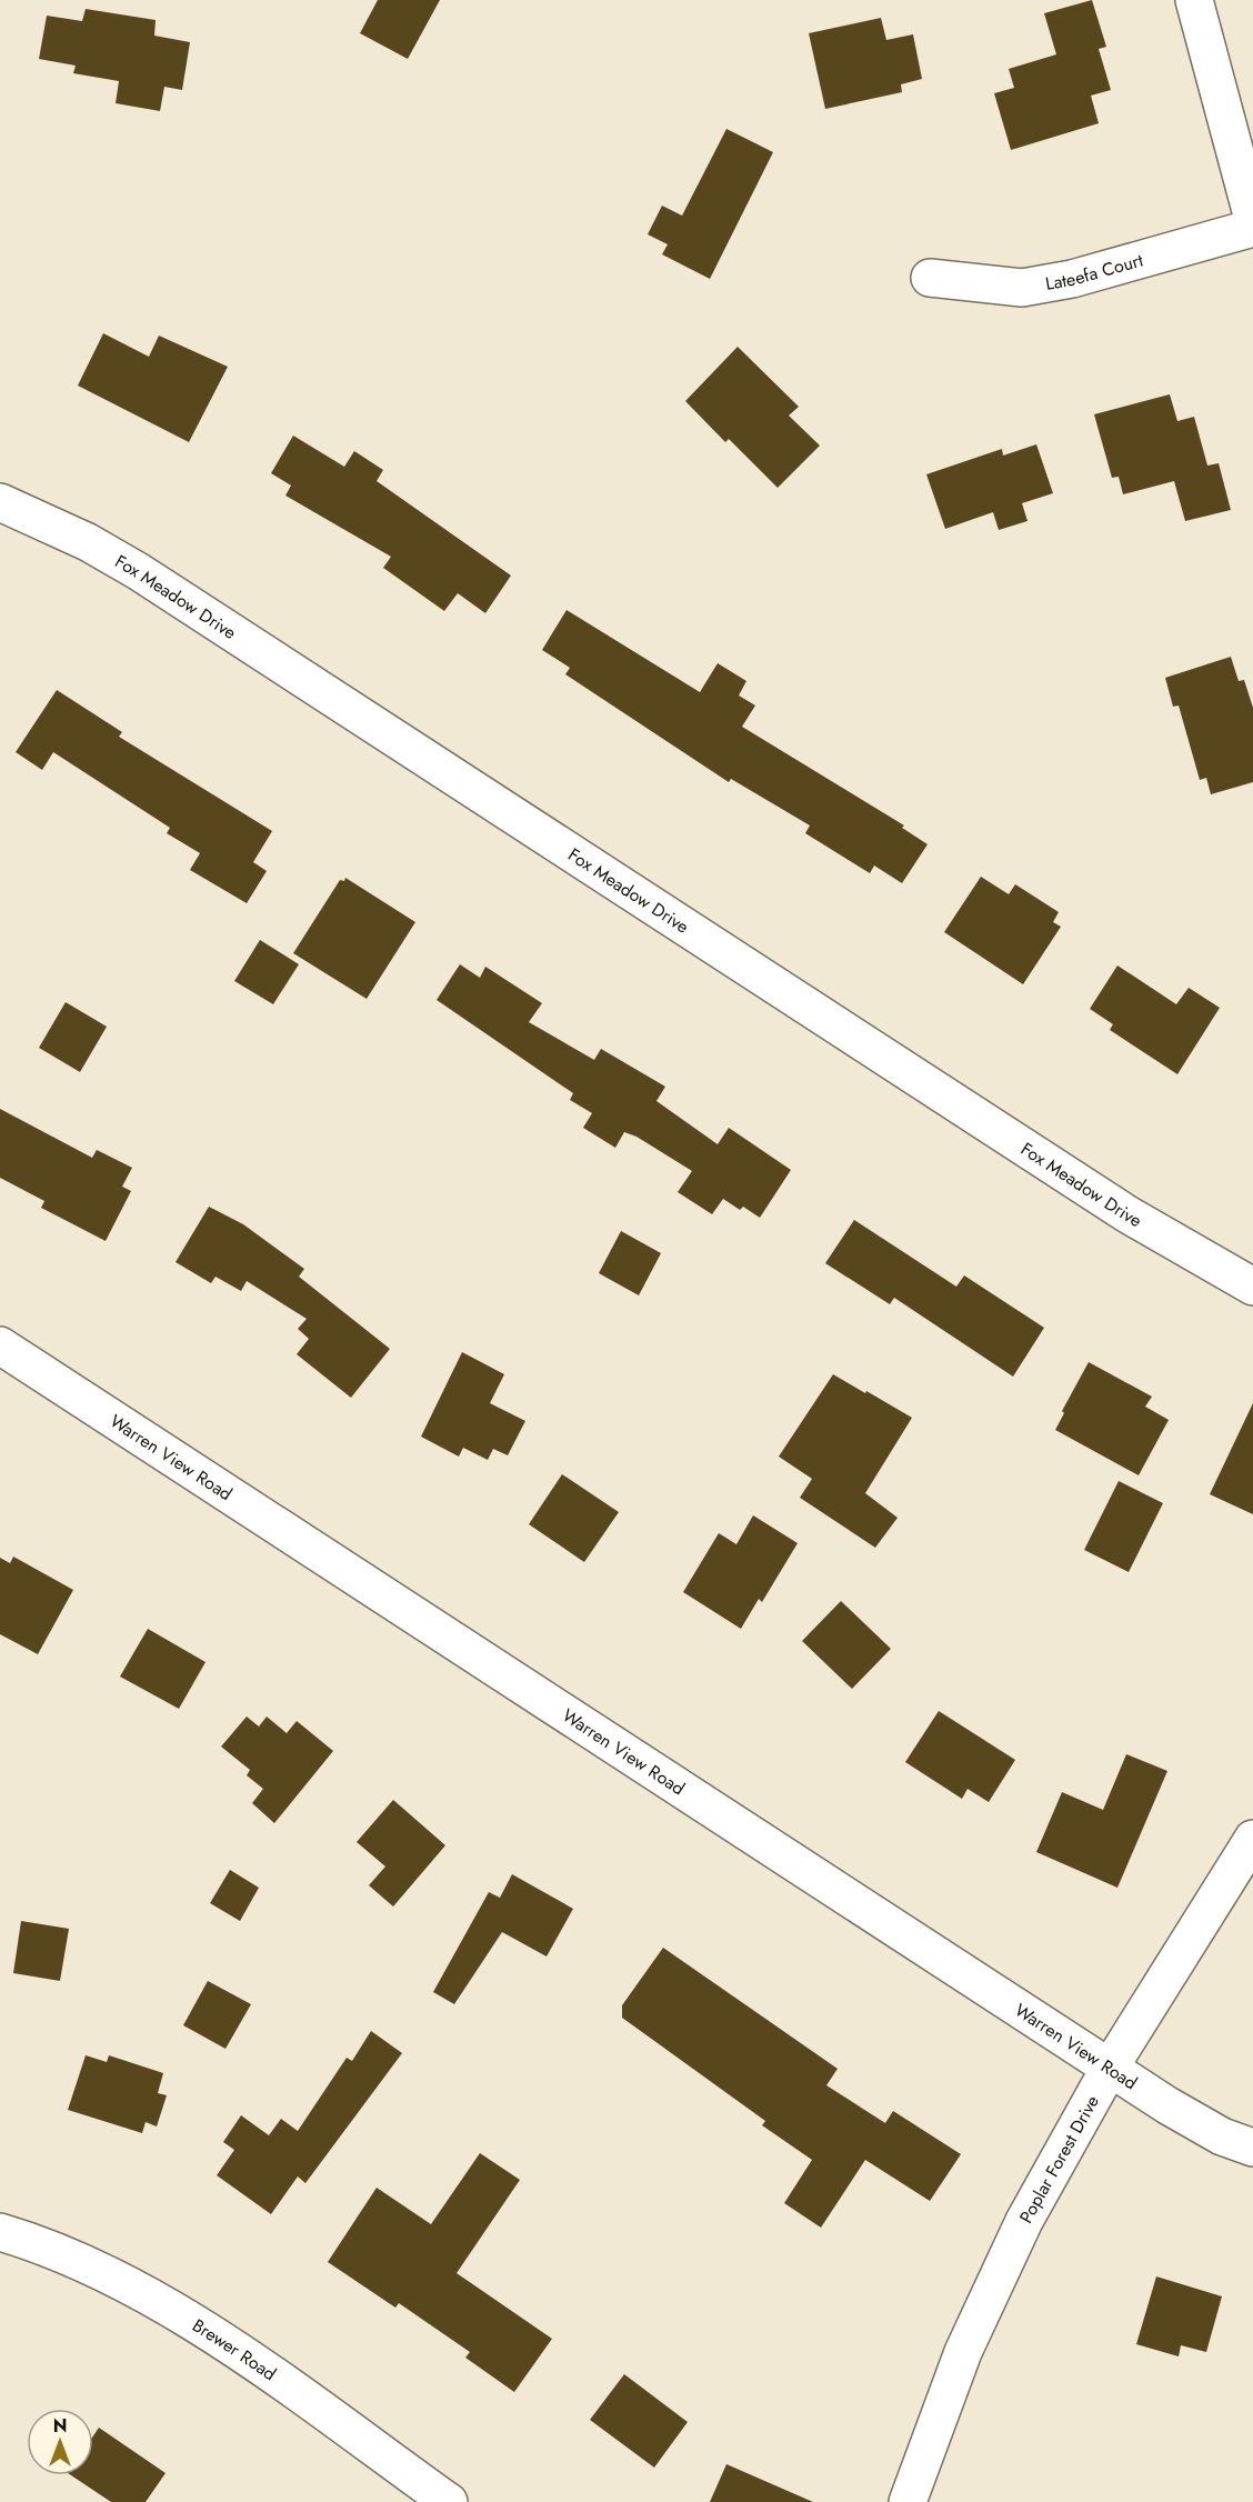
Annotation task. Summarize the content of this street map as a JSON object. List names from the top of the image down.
{
  "streets": {
    "street": [
      "Lateefa Court",
      "Fox Meadow Drive",
      "Warren View Road",
      "Poplar Forest Drive",
      "Brewer Road"
    ]
  },
  "crossings": [
    ["Warren View Road", "Poplar Forest Drive"]
  ],
  "north": "top"
}
